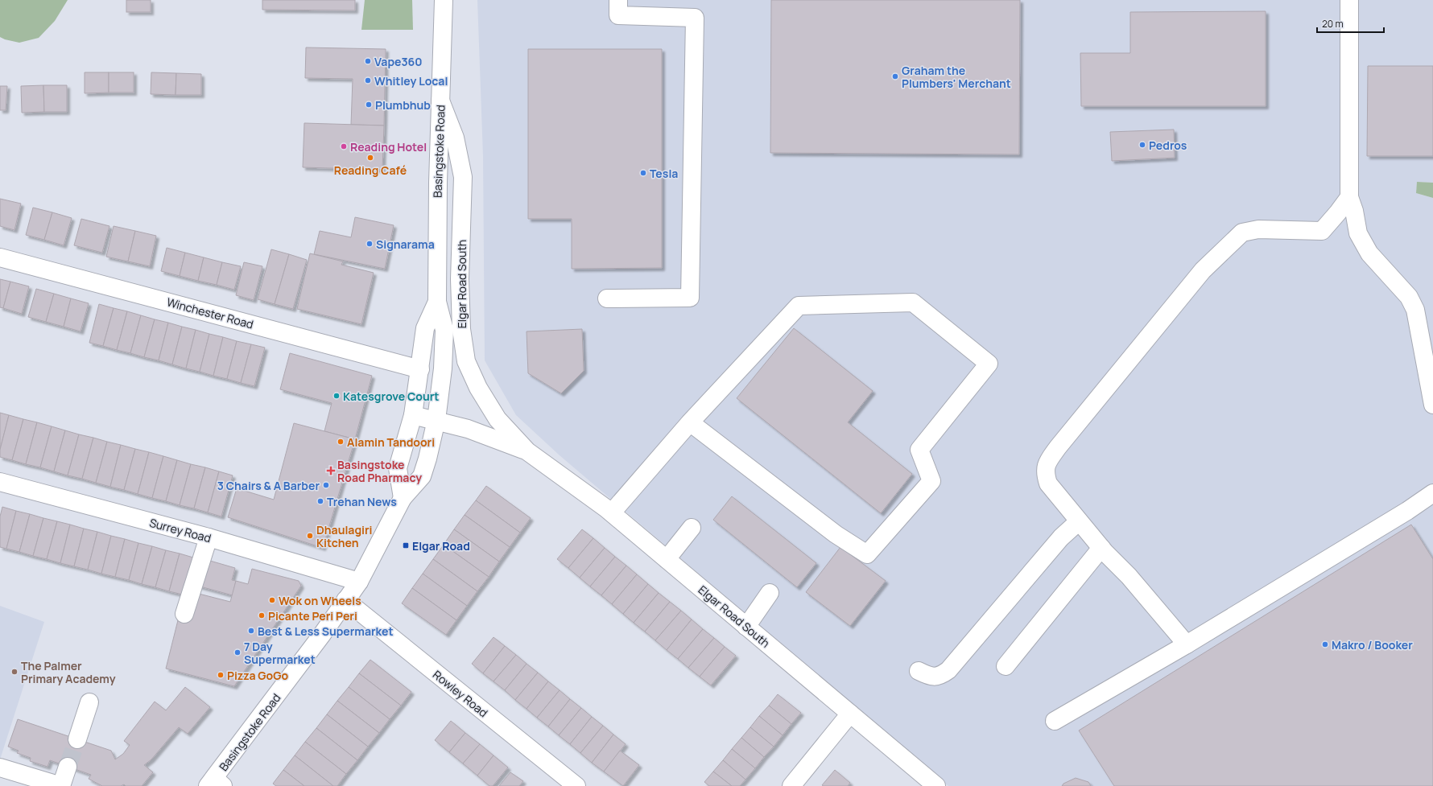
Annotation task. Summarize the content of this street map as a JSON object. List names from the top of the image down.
{
  "streets": {
    "street": [
      "Basingstoke Road",
      "Elgar Road South",
      "Winchester Road",
      "Surrey Road",
      "Rowley Road"
    ]
  },
  "crossings": [
    ["Basingstoke Road", "Elgar Road South"],
    ["Basingstoke Road", "Winchester Road"],
    ["Basingstoke Road", "Surrey Road"],
    ["Basingstoke Road", "Rowley Road"]
  ],
  "places": {
    "other": [
      "Vape360",
      "Graham the Plumbers' Merchant",
      "Whitley Local",
      "Plumbhub",
      "Pedros",
      "Reading Hotel",
      "Reading Café",
      "Tesla",
      "Signarama",
      "Katesgrove Court",
      "Alamin Tandoori",
      "3 Chairs & A Barber",
      "Trehan News",
      "Dhaulagiri Kitchen",
      "Wok on Wheels",
      "Picante Peri Peri",
      "Best & Less Supermarket",
      "Makro / Booker",
      "7 Day Supermarket",
      "The Palmer Primary Academy",
      "Pizza GoGo"
    ],
    "health": ["Basingstoke Road Pharmacy"],
    "transit": ["Elgar Road"]
  },
  "scale_bar": "20 m"
}
